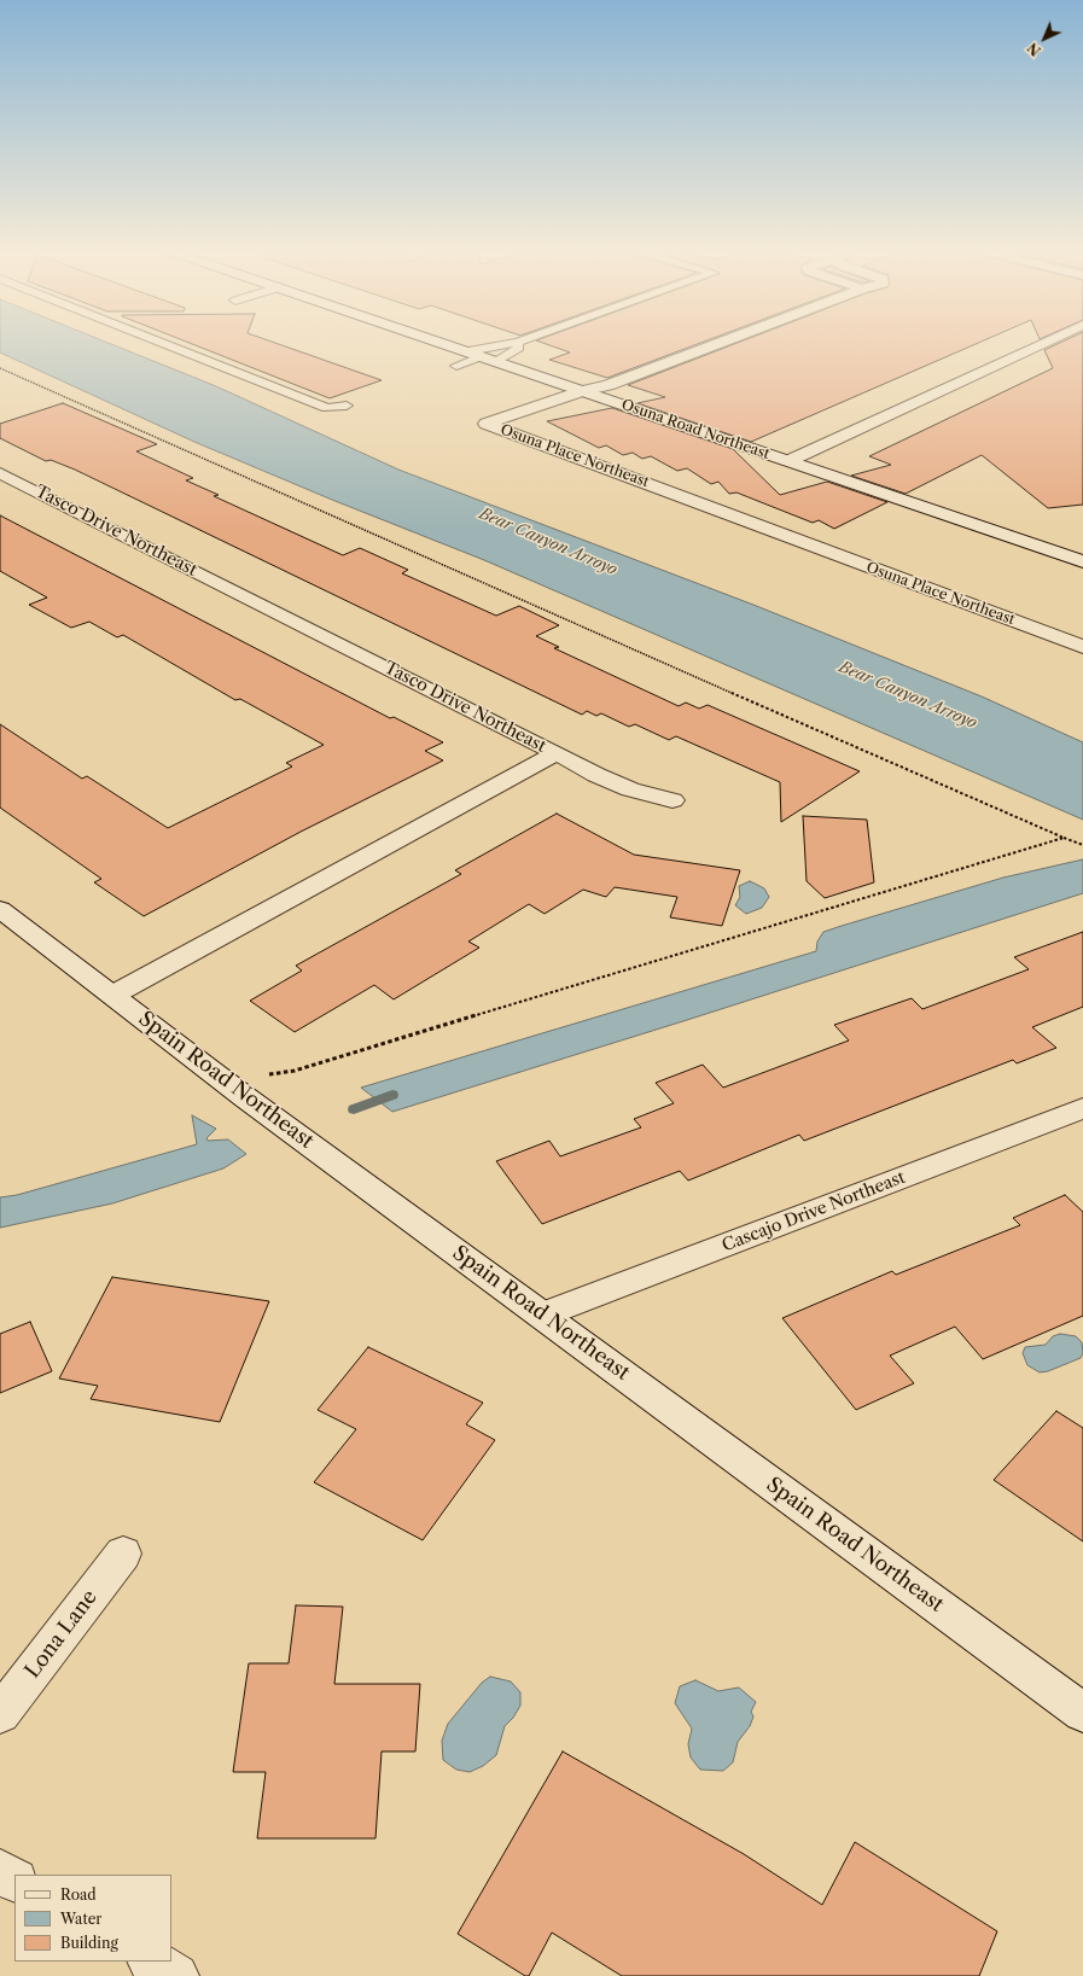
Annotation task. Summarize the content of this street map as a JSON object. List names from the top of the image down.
{
  "streets": {
    "street": [
      "Osuna Road Northeast",
      "Osuna Place Northeast",
      "Tasco Drive Northeast",
      "Spain Road Northeast",
      "Cascajo Drive Northeast",
      "Lona Lane"
    ]
  },
  "crossings": [
    ["Osuna Road Northeast", "Osuna Place Northeast"],
    ["Tasco Drive Northeast", "Spain Road Northeast"],
    ["Spain Road Northeast", "Cascajo Drive Northeast"]
  ],
  "water": ["Bear Canyon Arroyo"],
  "legend": ["Road", "Water", "Building"],
  "north": "bottom left"
}
